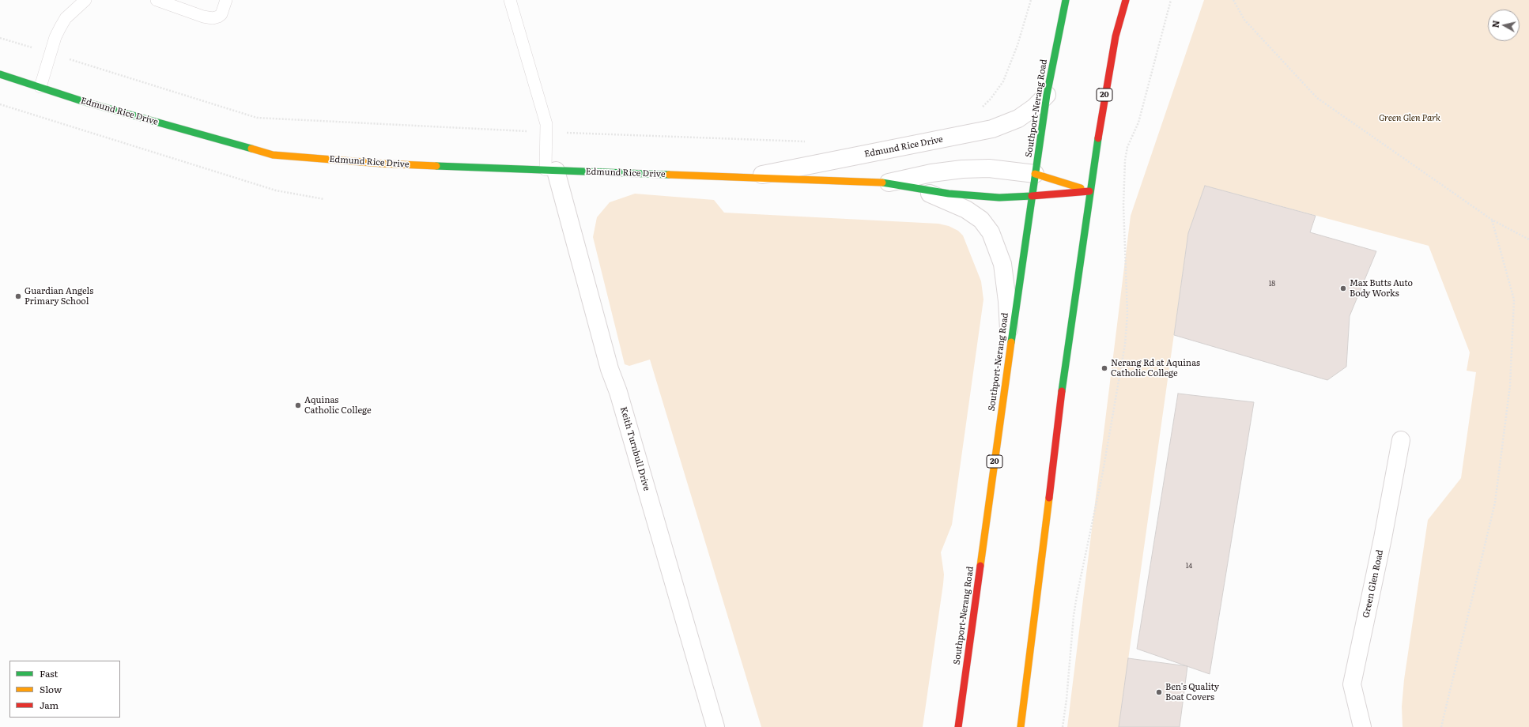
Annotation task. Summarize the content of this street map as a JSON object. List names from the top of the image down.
{
  "streets": {
    "main road": ["20", "Southport-Nerang Road", "Edmund Rice Drive"],
    "street": ["Keith Turnbull Drive", "Green Glen Road"]
  },
  "crossings": [
    ["20", "Edmund Rice Drive"],
    ["Southport-Nerang Road", "Edmund Rice Drive"],
    ["Edmund Rice Drive", "Keith Turnbull Drive"]
  ],
  "parks": ["Green Glen Park"],
  "places": [
    "Max Butts Auto Body Works",
    "Guardian Angels Primary School",
    "Nerang Rd at Aquinas Catholic College",
    "Aquinas Catholic College",
    "Ben's Quality Boat Covers"
  ],
  "house_numbers": ["18", "14"],
  "legend": ["Fast", "Slow", "Jam"],
  "north": "left"
}
